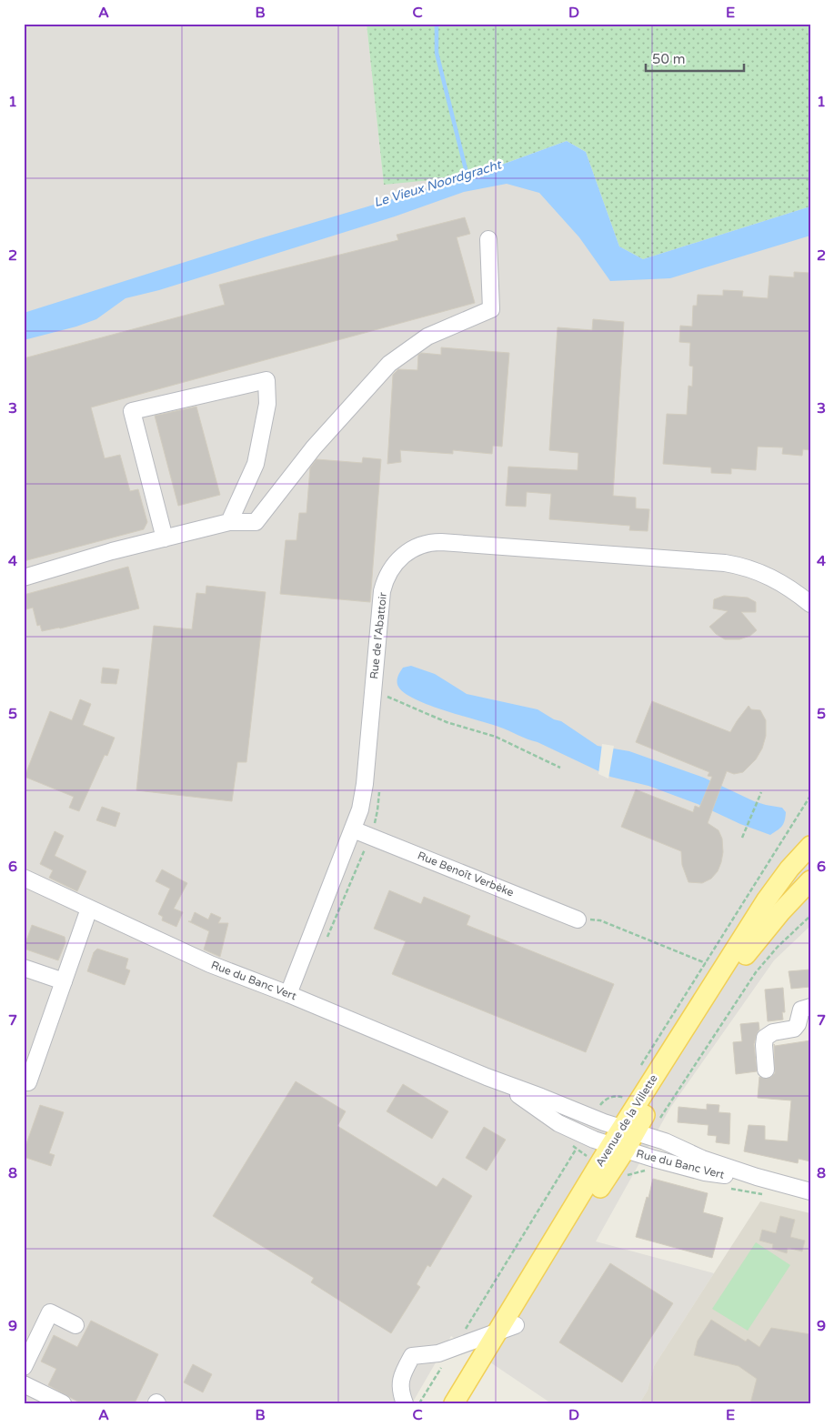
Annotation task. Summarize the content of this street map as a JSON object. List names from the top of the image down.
{
  "streets": {
    "main road": ["Avenue de la Villette"],
    "street": ["Rue de l'Abattoir", "Rue Benoît Verbèke", "Rue du Banc Vert"]
  },
  "crossings": [
    ["Rue de l'Abattoir", "Rue Benoît Verbèke"],
    ["Rue de l'Abattoir", "Rue du Banc Vert"],
    ["Rue du Banc Vert", "Avenue de la Villette"]
  ],
  "water": ["Le Vieux Noordgracht"],
  "scale_bar": "50 m",
  "grid": {
    "columns": [
      "A",
      "B",
      "C",
      "D",
      "E"
    ],
    "rows": [
      "1",
      "2",
      "3",
      "4",
      "5",
      "6",
      "7",
      "8",
      "9"
    ]
  }
}
